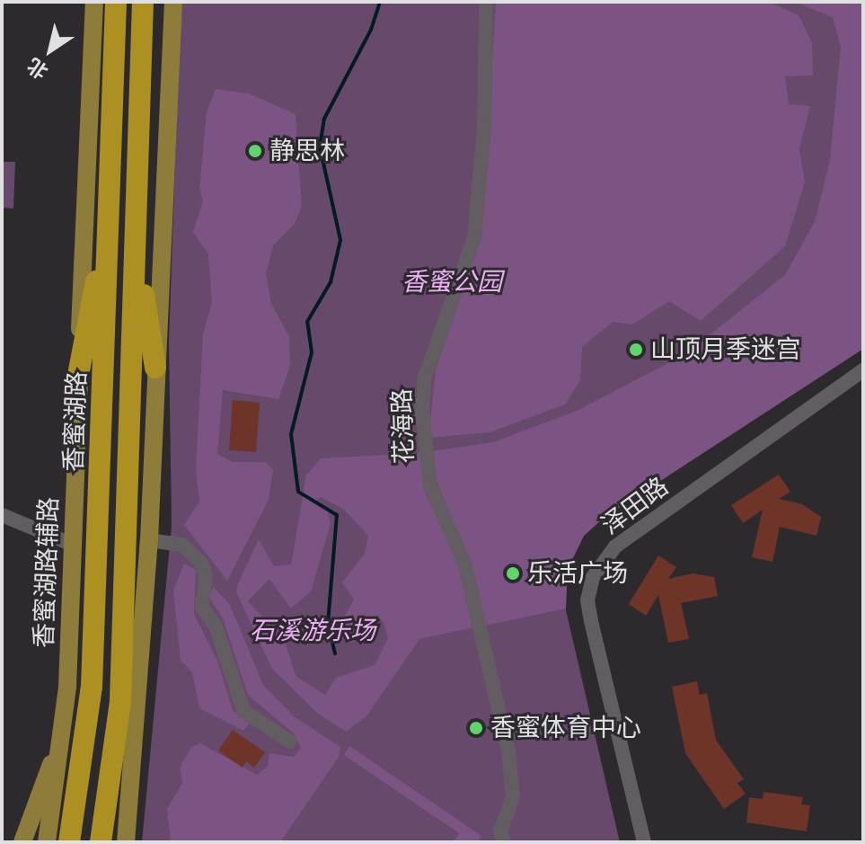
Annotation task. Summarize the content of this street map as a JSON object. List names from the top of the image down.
{
  "streets": {
    "highway": ["香蜜湖路"],
    "main road": ["香蜜湖路辅路"],
    "street": ["花海路", "泽田路"]
  },
  "parks": ["香蜜公园", "石溪游乐场"],
  "places": [
    "静思林",
    "山顶月季迷宫",
    "乐活广场",
    "香蜜体育中心"
  ],
  "north": "bottom left"
}
